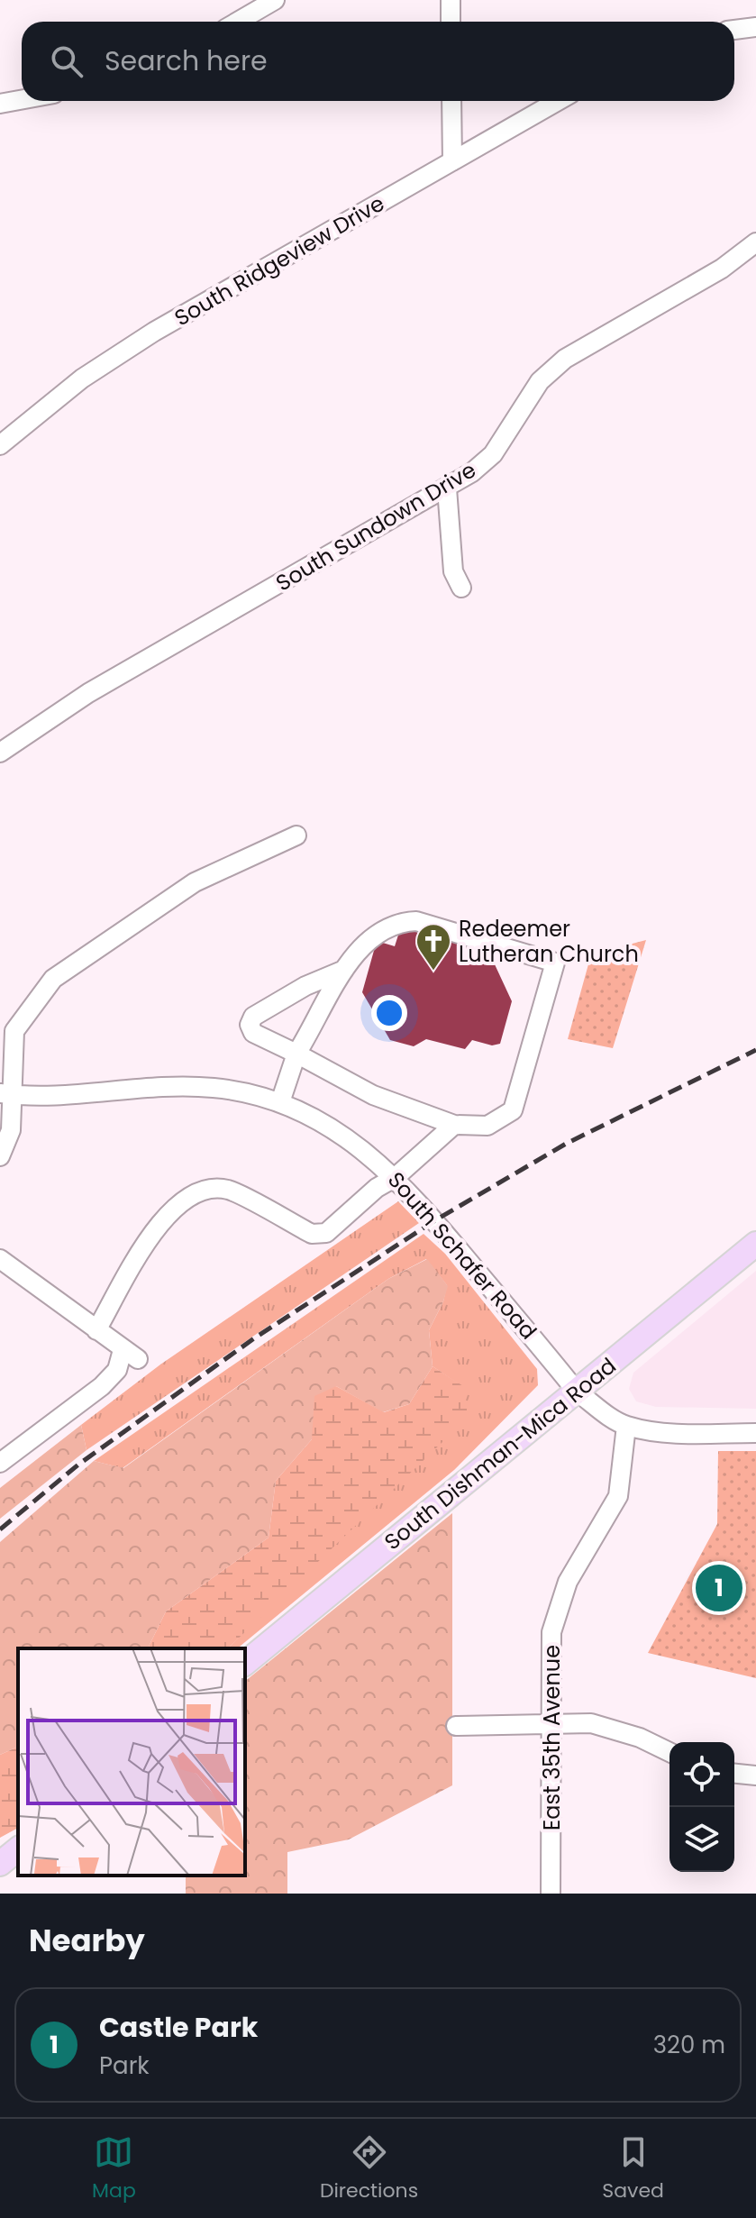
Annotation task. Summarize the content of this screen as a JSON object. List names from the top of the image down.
{
  "streets": {
    "main road": ["South Dishman-Mica Road"],
    "street": [
      "South Ridgeview Drive",
      "South Sundown Drive",
      "South Schafer Road",
      "East 35th Avenue"
    ]
  },
  "crossings": [
    ["South Schafer Road", "South Dishman-Mica Road"],
    ["South Schafer Road", "East 35th Avenue"]
  ],
  "places": {
    "church": ["Redeemer Lutheran Church"]
  },
  "page": {
    "search": "Search here",
    "pins": "1",
    "heading": "Nearby",
    "list": [
      {
        "mark": "1",
        "name": "Castle Park",
        "note": "Park",
        "value": "320 m"
      }
    ],
    "nav": ["Map", "Directions", "Saved"]
  }
}
